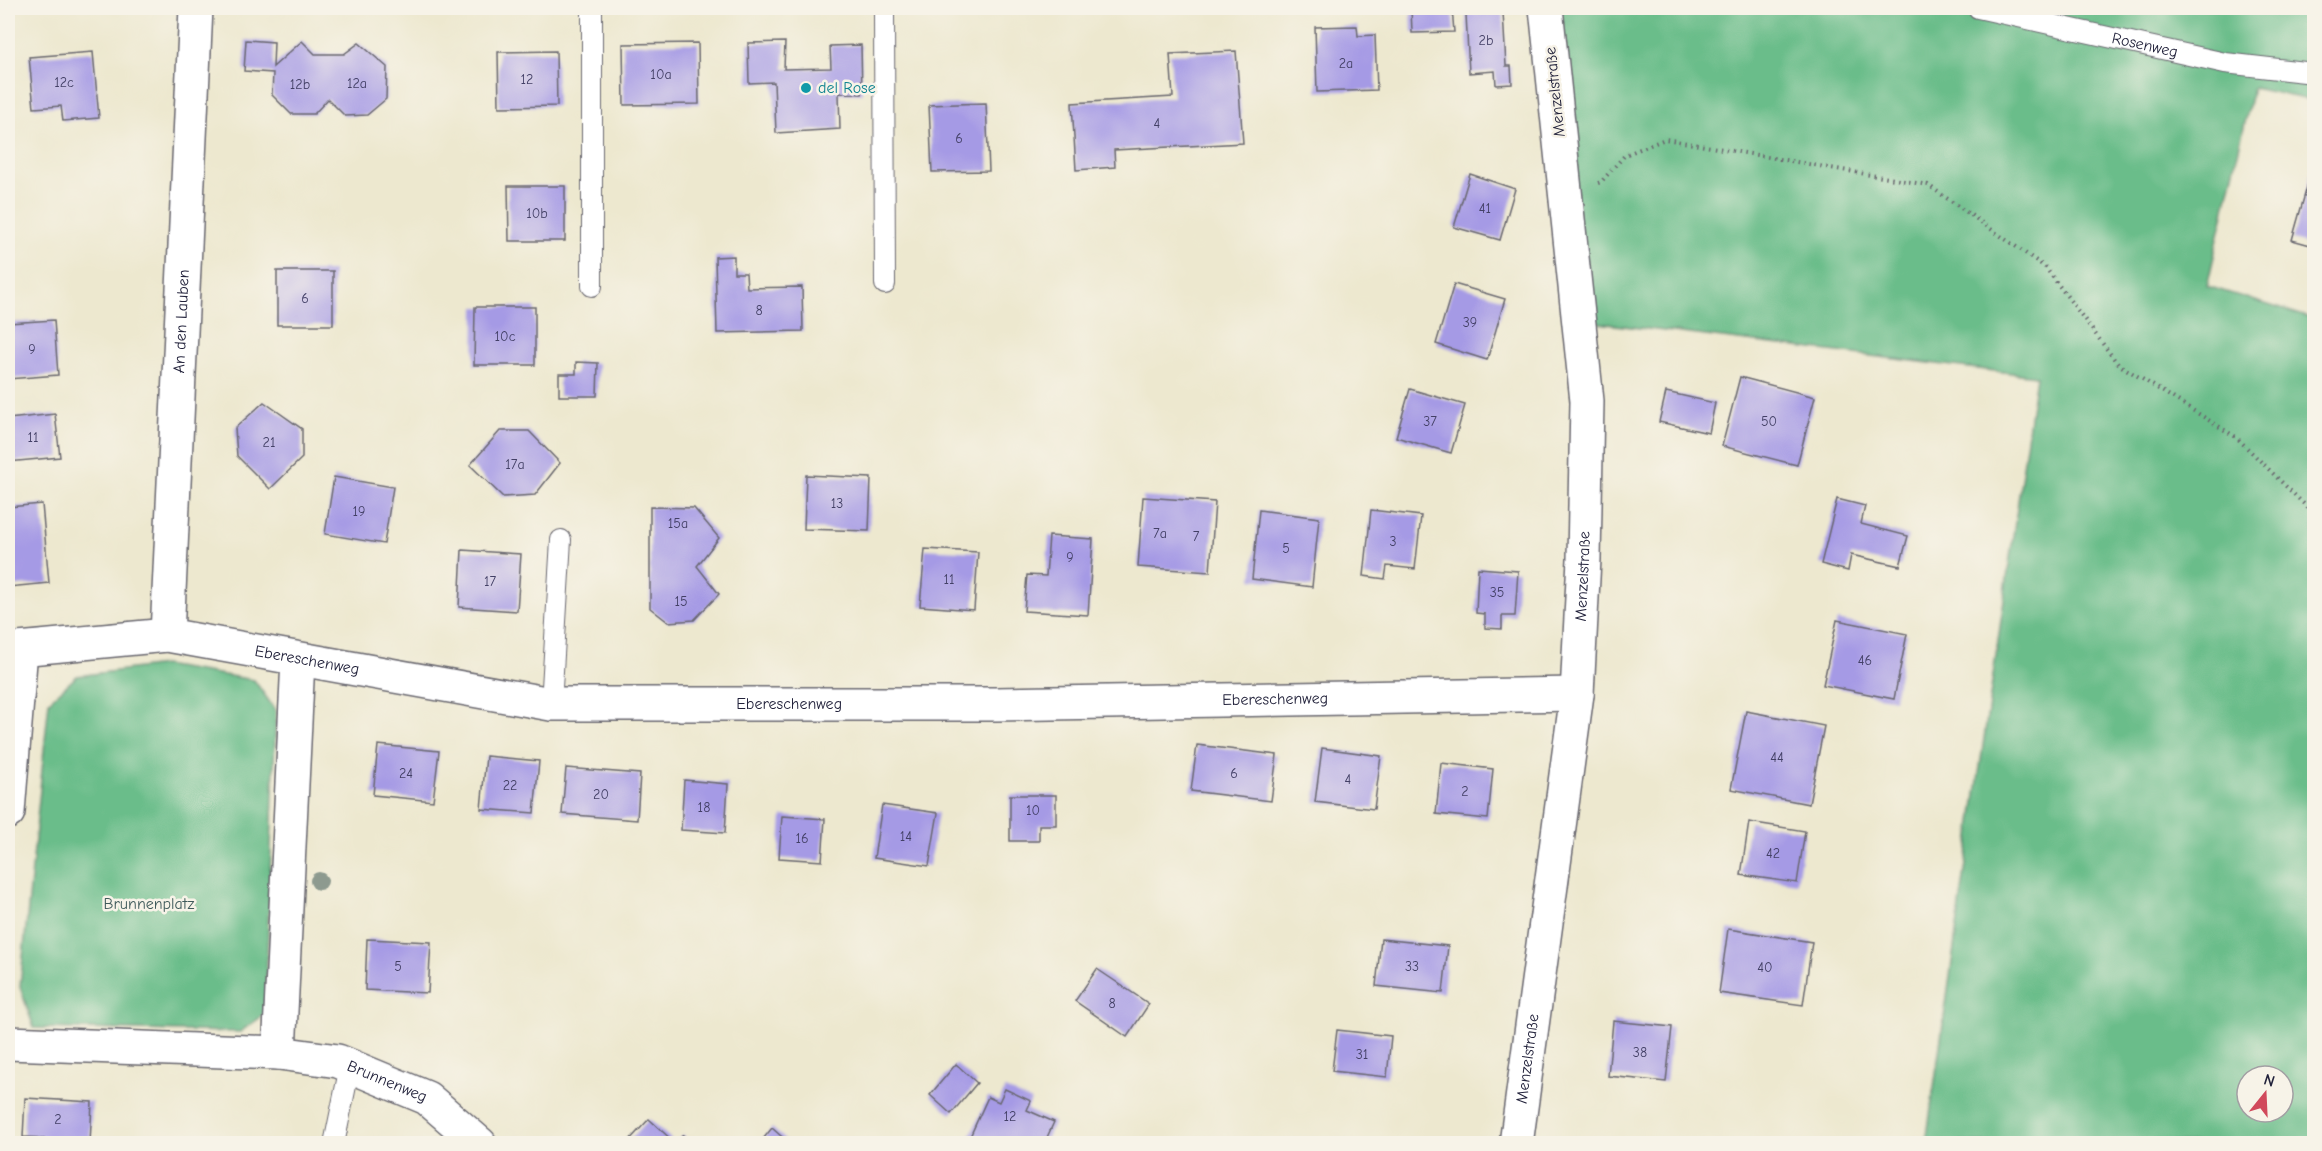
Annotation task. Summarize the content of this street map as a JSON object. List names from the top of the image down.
{
  "streets": {
    "street": [
      "Menzelstraße",
      "An den Lauben",
      "Ebereschenweg",
      "Brunnenweg"
    ],
    "lane": ["Rosenweg"]
  },
  "crossings": [
    ["Menzelstraße", "Ebereschenweg"],
    ["An den Lauben", "Ebereschenweg"]
  ],
  "parks": ["Brunnenplatz"],
  "places": ["del Rose"],
  "house_numbers": [
    "2b",
    "2a",
    "10a",
    "12",
    "12c",
    "12a",
    "12b",
    "4",
    "6",
    "41",
    "10b",
    "6",
    "8",
    "39",
    "10c",
    "9",
    "37",
    "50",
    "11",
    "21",
    "17a",
    "13",
    "19",
    "15a",
    "7a",
    "7",
    "3",
    "5",
    "9",
    "11",
    "17",
    "35",
    "15",
    "46",
    "44",
    "24",
    "6",
    "4",
    "22",
    "2",
    "20",
    "18",
    "10",
    "14",
    "16",
    "42",
    "5",
    "33",
    "40",
    "8",
    "38",
    "31",
    "12",
    "2"
  ],
  "north": "top"
}
